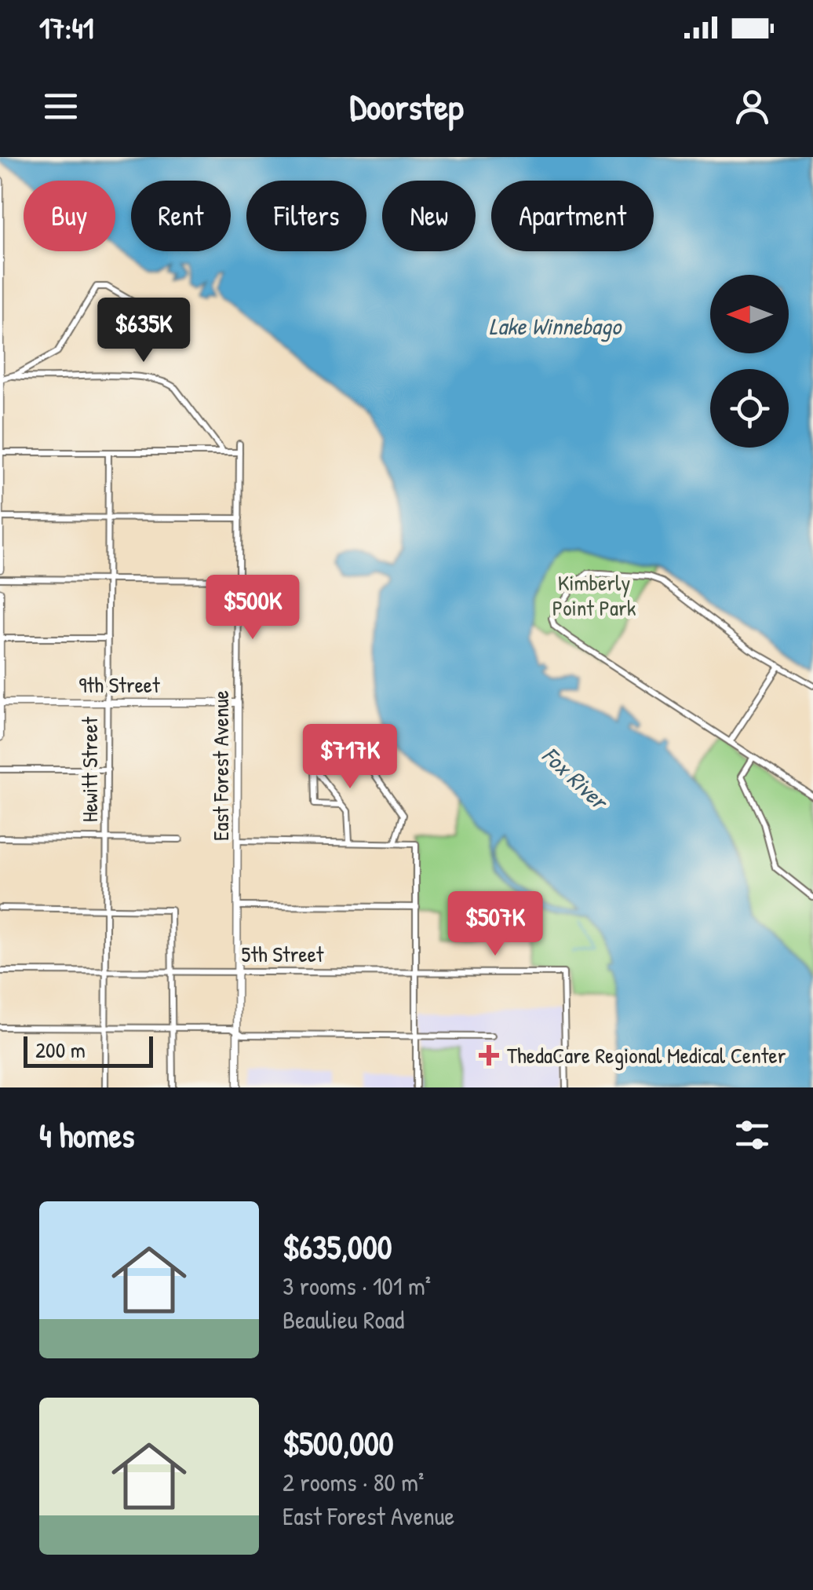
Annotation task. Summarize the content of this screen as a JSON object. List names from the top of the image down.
{
  "streets": {
    "street": [
      "9th Street",
      "East Forest Avenue",
      "Hewitt Street",
      "5th Street"
    ]
  },
  "crossings": [
    ["9th Street", "East Forest Avenue"],
    ["9th Street", "Hewitt Street"],
    ["East Forest Avenue", "5th Street"],
    ["Hewitt Street", "5th Street"]
  ],
  "water": ["Lake Winnebago", "Fox River"],
  "parks": ["Kimberly Point Park"],
  "places": {
    "health": ["ThedaCare Regional Medical Center"]
  },
  "scale_bar": "200 m",
  "north": "left",
  "page": {
    "status": "17:41",
    "header": "Doorstep",
    "chip": [
      "Buy",
      "Rent",
      "Filters",
      "New",
      "Apartment"
    ],
    "price": [
      "$635K",
      "$500K",
      "$717K",
      "$507K"
    ],
    "scale": "200 m",
    "heading": "4 homes",
    "list": [
      {
        "name": "$635,000",
        "note": "3 rooms · 101 m² · Beaulieu Road"
      },
      {
        "name": "$500,000",
        "note": "2 rooms · 80 m² · East Forest Avenue"
      }
    ]
  }
}
